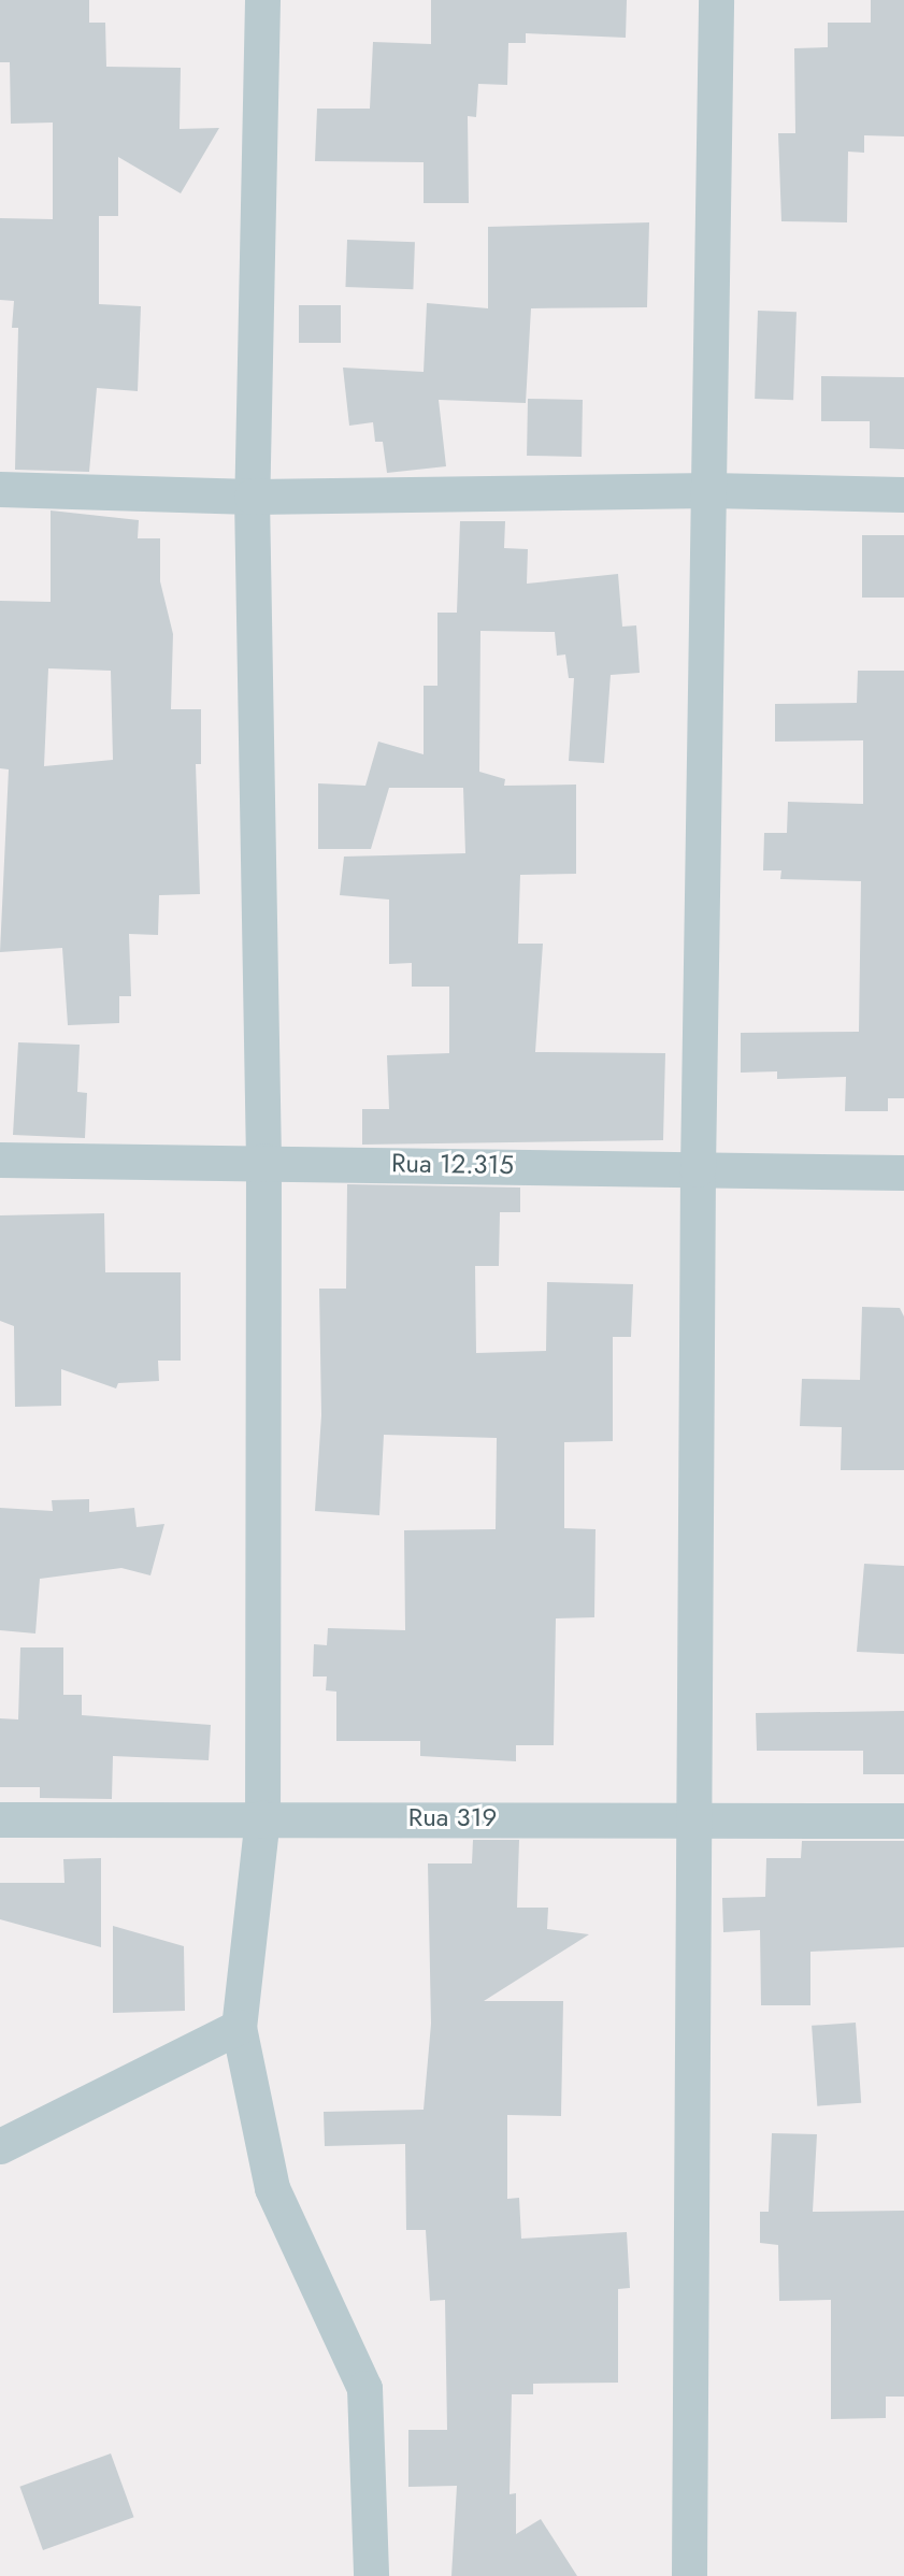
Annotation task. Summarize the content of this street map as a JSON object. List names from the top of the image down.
{
  "streets": {
    "street": ["Rua 12.315", "Rua 319"]
  }
}
